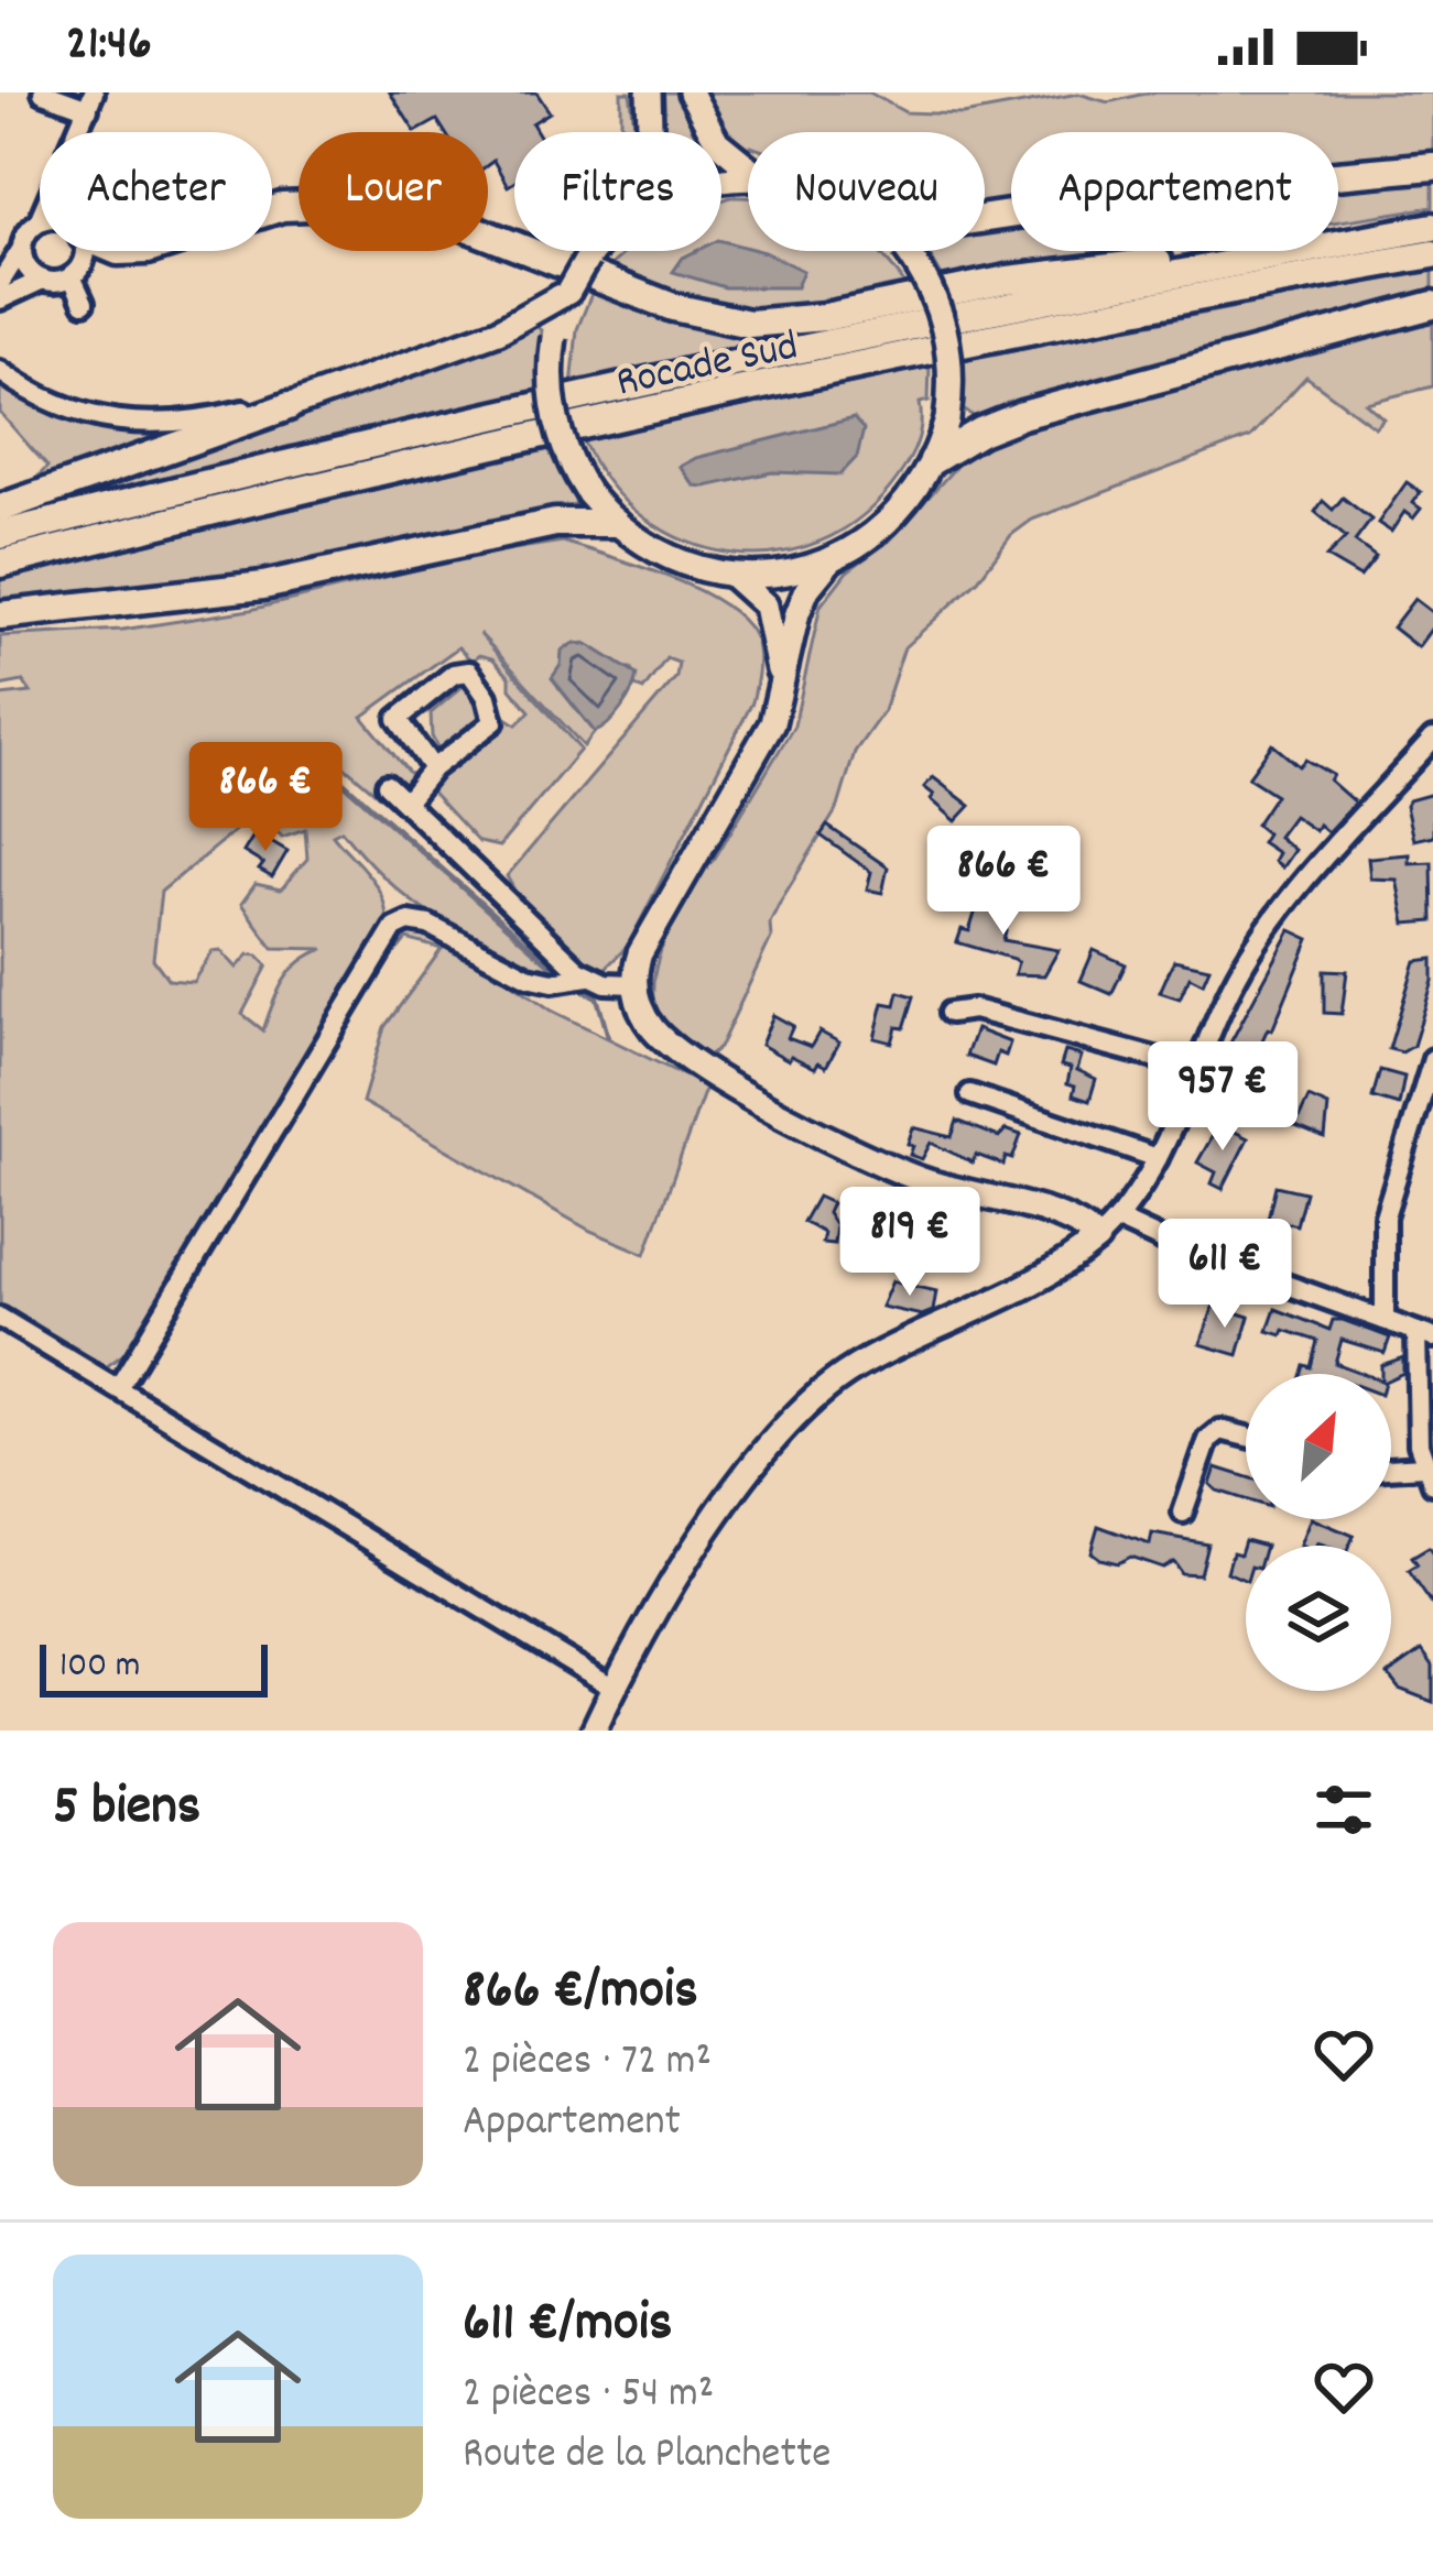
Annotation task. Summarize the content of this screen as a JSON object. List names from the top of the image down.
{
  "streets": {
    "highway": ["Rocade Sud"]
  },
  "scale_bar": "100 m",
  "north": "top right",
  "page": {
    "status": "21:46",
    "chip": [
      "Acheter",
      "Louer",
      "Filtres",
      "Nouveau",
      "Appartement"
    ],
    "price": [
      "866 €",
      "866 €",
      "957 €",
      "819 €",
      "611 €"
    ],
    "scale": "100 m",
    "heading": "5 biens",
    "list": [
      {
        "name": "866 €/mois",
        "note": "2 pièces · 72 m² · Appartement"
      },
      {
        "name": "611 €/mois",
        "note": "2 pièces · 54 m² · Route de la Planchette"
      }
    ]
  }
}
